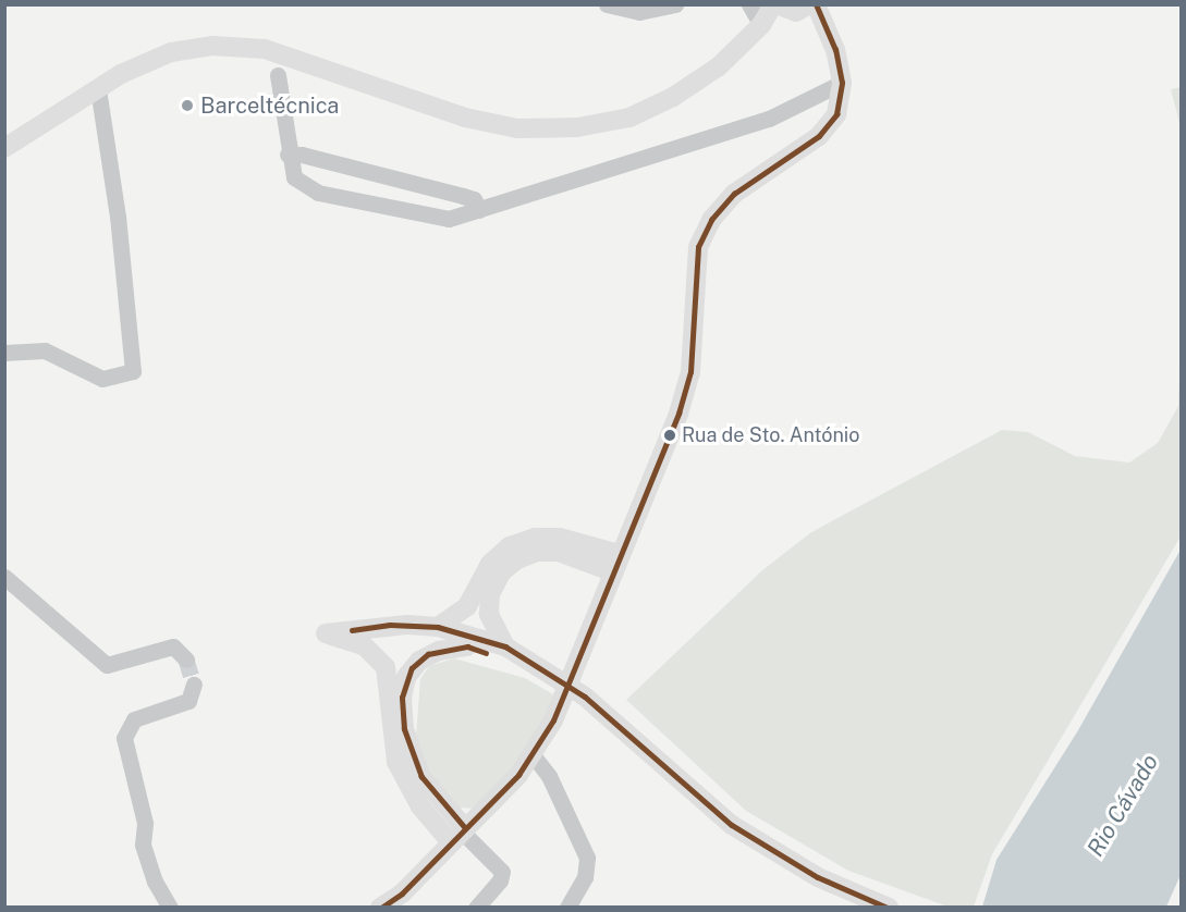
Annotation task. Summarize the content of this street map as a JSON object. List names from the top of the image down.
{
  "water": ["Rio Cávado"],
  "places": ["Barceltécnica", "Rua de Sto. António"]
}
